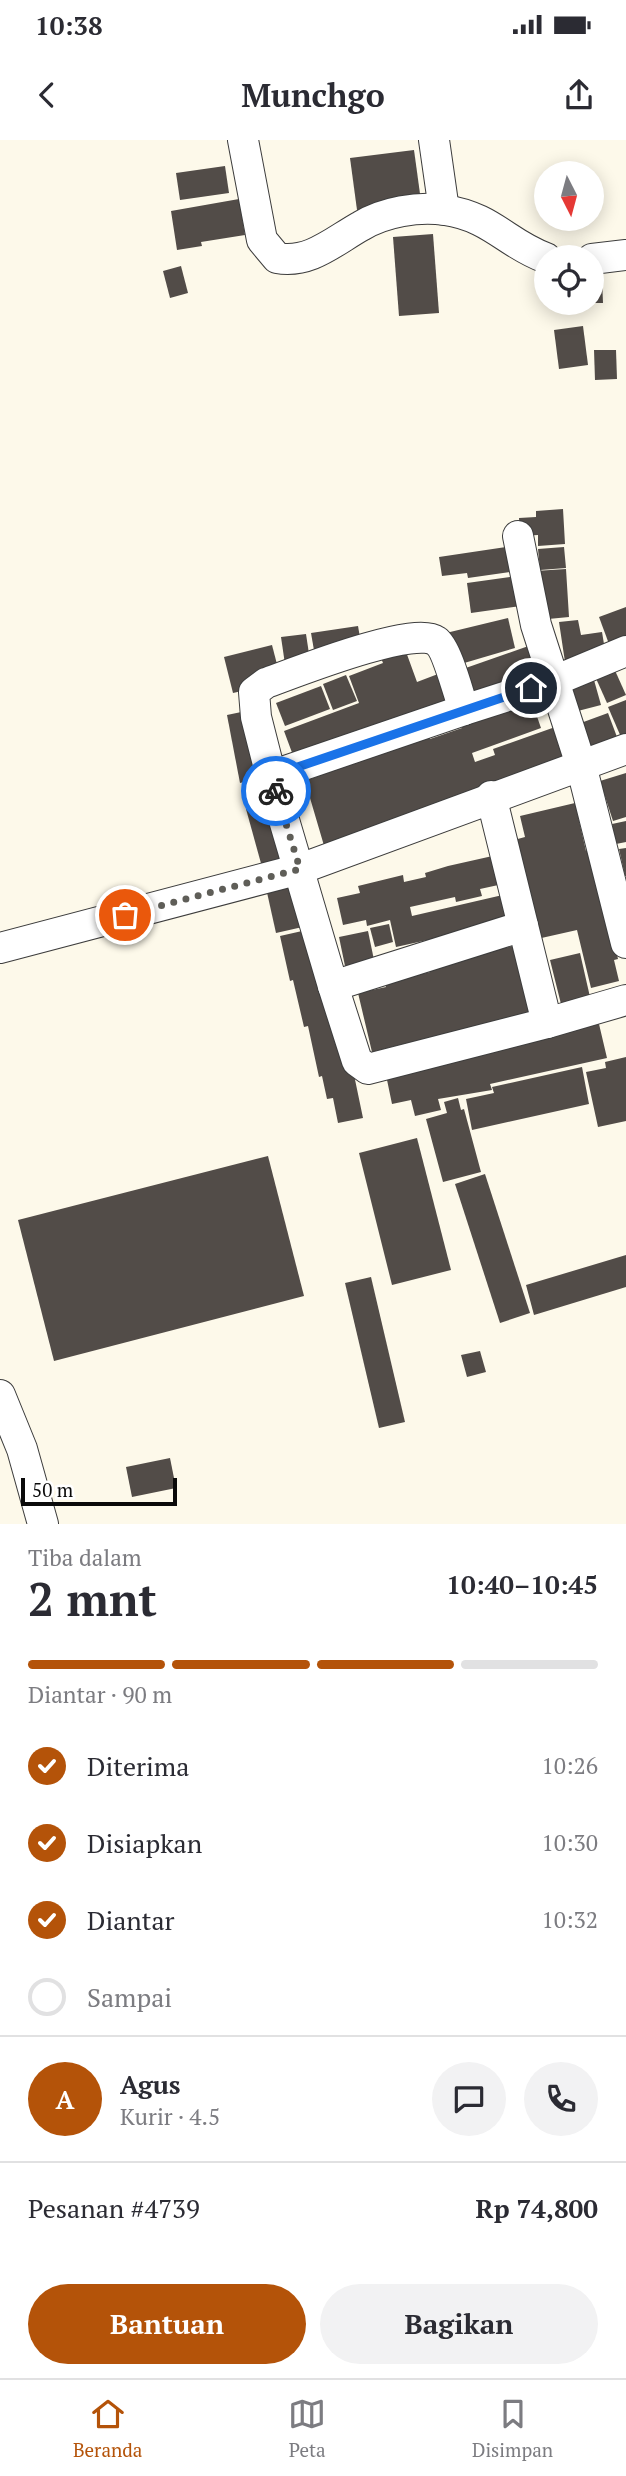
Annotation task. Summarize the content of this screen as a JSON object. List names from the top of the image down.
{
  "scale_bar": "50 m",
  "north": "bottom",
  "page": {
    "status": "10:38",
    "header": "Munchgo",
    "scale": "50 m",
    "heading": ["2 mnt", "Tiba dalam", "10:40–10:45"],
    "panel": [
      "Agus",
      "Kurir · 4.5",
      "Pesanan #4739",
      "Rp 74,800"
    ],
    "bar": "Diantar · 90 m",
    "list": [
      ["Diterima", "10:26"],
      ["Disiapkan", "10:30"],
      ["Diantar", "10:32"],
      "Sampai"
    ],
    "round": "A",
    "buttons": ["Bantuan", "Bagikan"],
    "tabs": ["Beranda", "Peta", "Disimpan"]
  }
}
